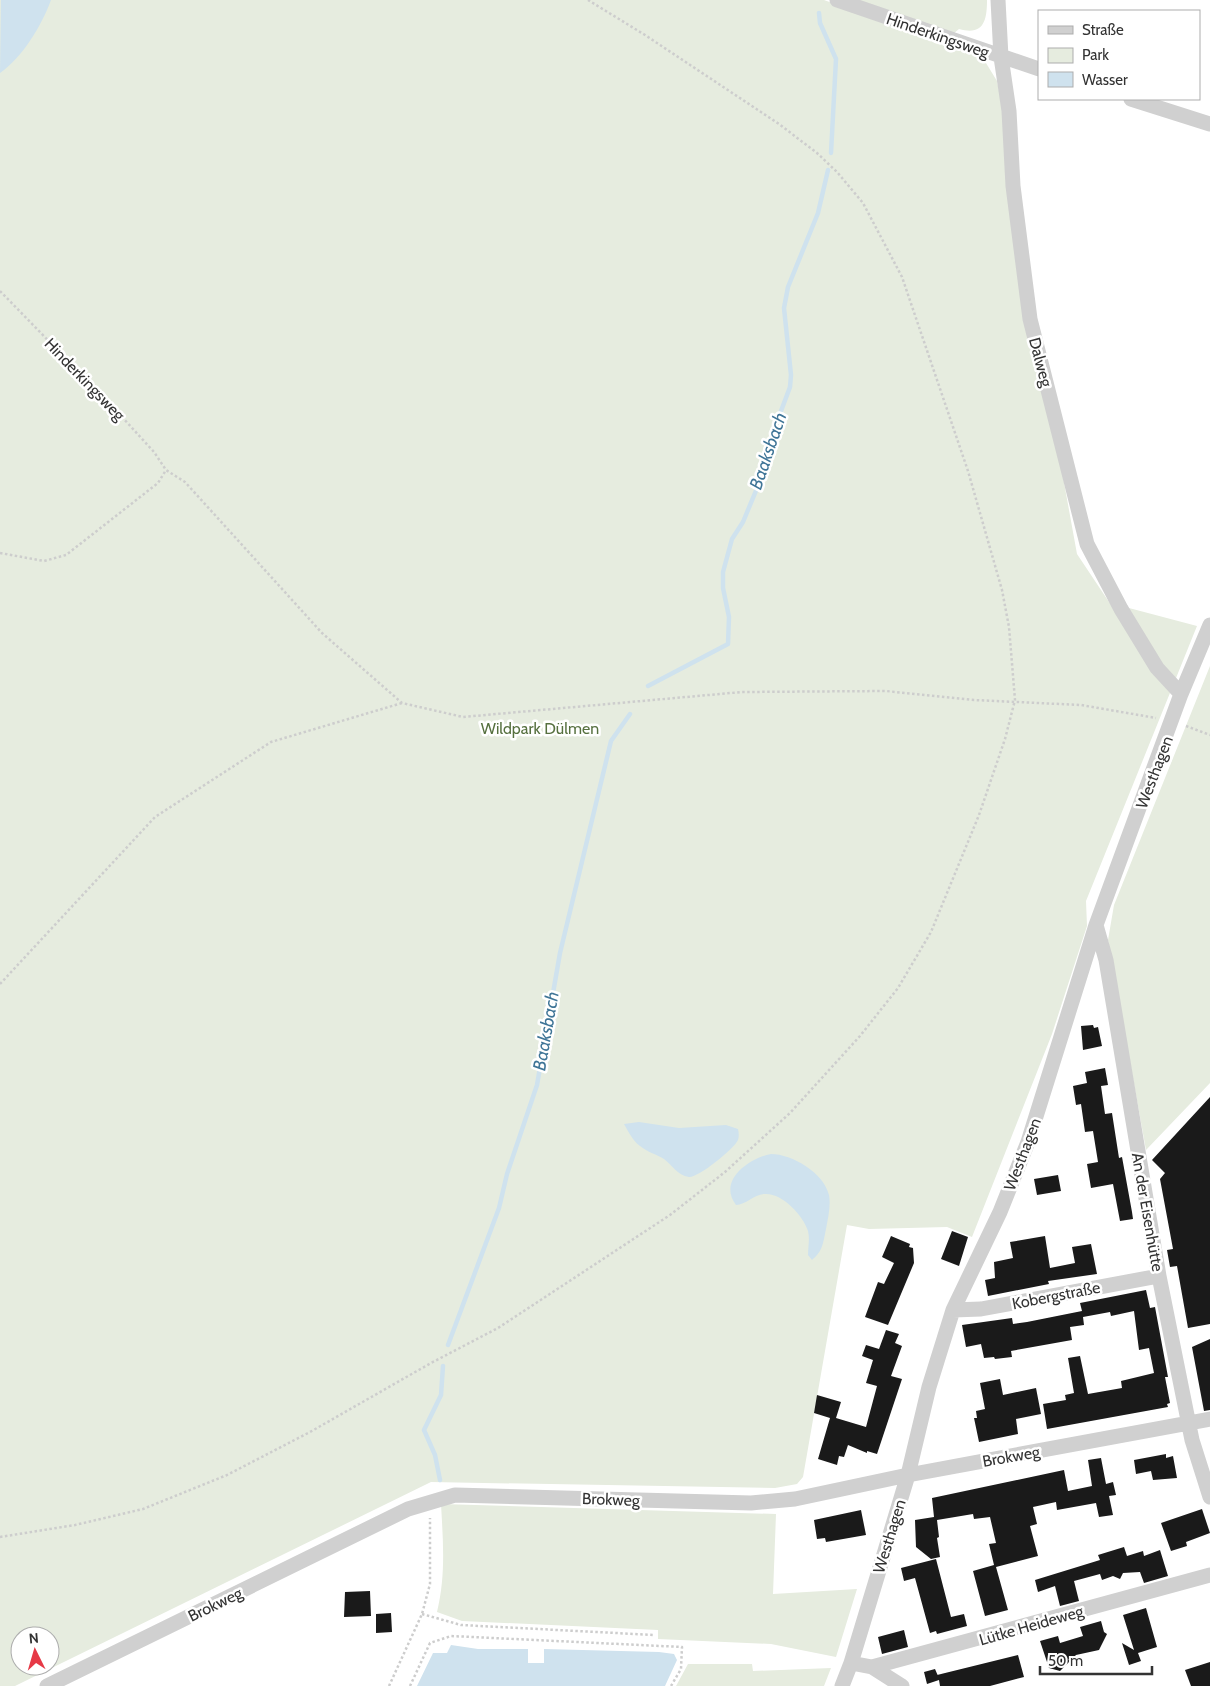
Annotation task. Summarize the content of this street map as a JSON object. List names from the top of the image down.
{
  "streets": {
    "street": [
      "Hinderkingsweg",
      "Dalweg",
      "Westhagen",
      "An der Eisenhütte",
      "Kobergstraße",
      "Brokweg",
      "Lütke Heideweg"
    ]
  },
  "crossings": [
    ["Hinderkingsweg", "Dalweg"],
    ["Dalweg", "Westhagen"],
    ["Westhagen", "An der Eisenhütte"],
    ["Westhagen", "Kobergstraße"],
    ["Westhagen", "Brokweg"],
    ["Westhagen", "Lütke Heideweg"],
    ["An der Eisenhütte", "Kobergstraße"],
    ["An der Eisenhütte", "Brokweg"]
  ],
  "water": ["Baaksbach"],
  "parks": ["Wildpark Dülmen"],
  "legend": ["Straße", "Park", "Wasser"],
  "scale_bar": "50 m",
  "north": "top"
}
